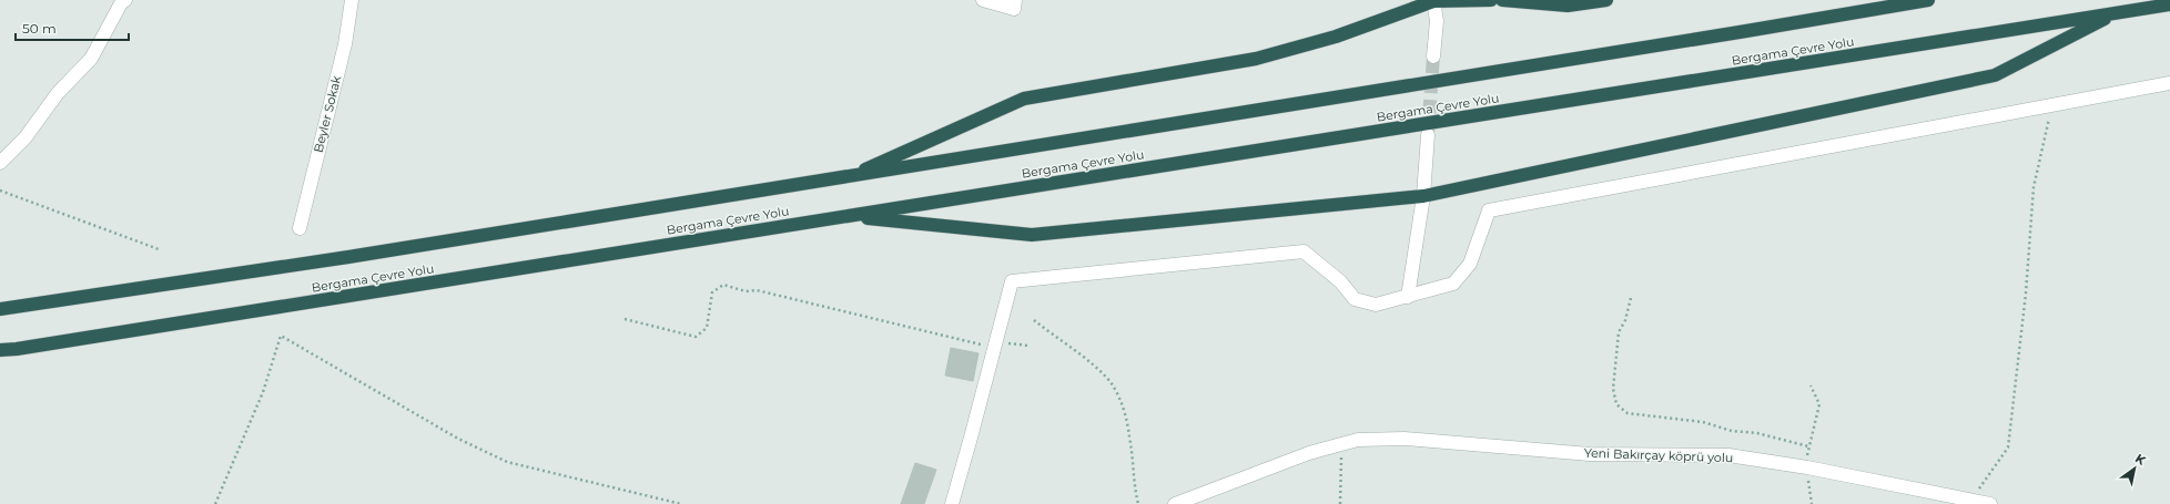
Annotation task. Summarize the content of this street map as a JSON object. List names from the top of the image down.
{
  "streets": {
    "highway": ["Bergama Çevre Yolu"],
    "street": ["Beyler Sokak", "Yeni Bakırçay köprü yolu"]
  },
  "scale_bar": "50 m",
  "north": "top right"
}
